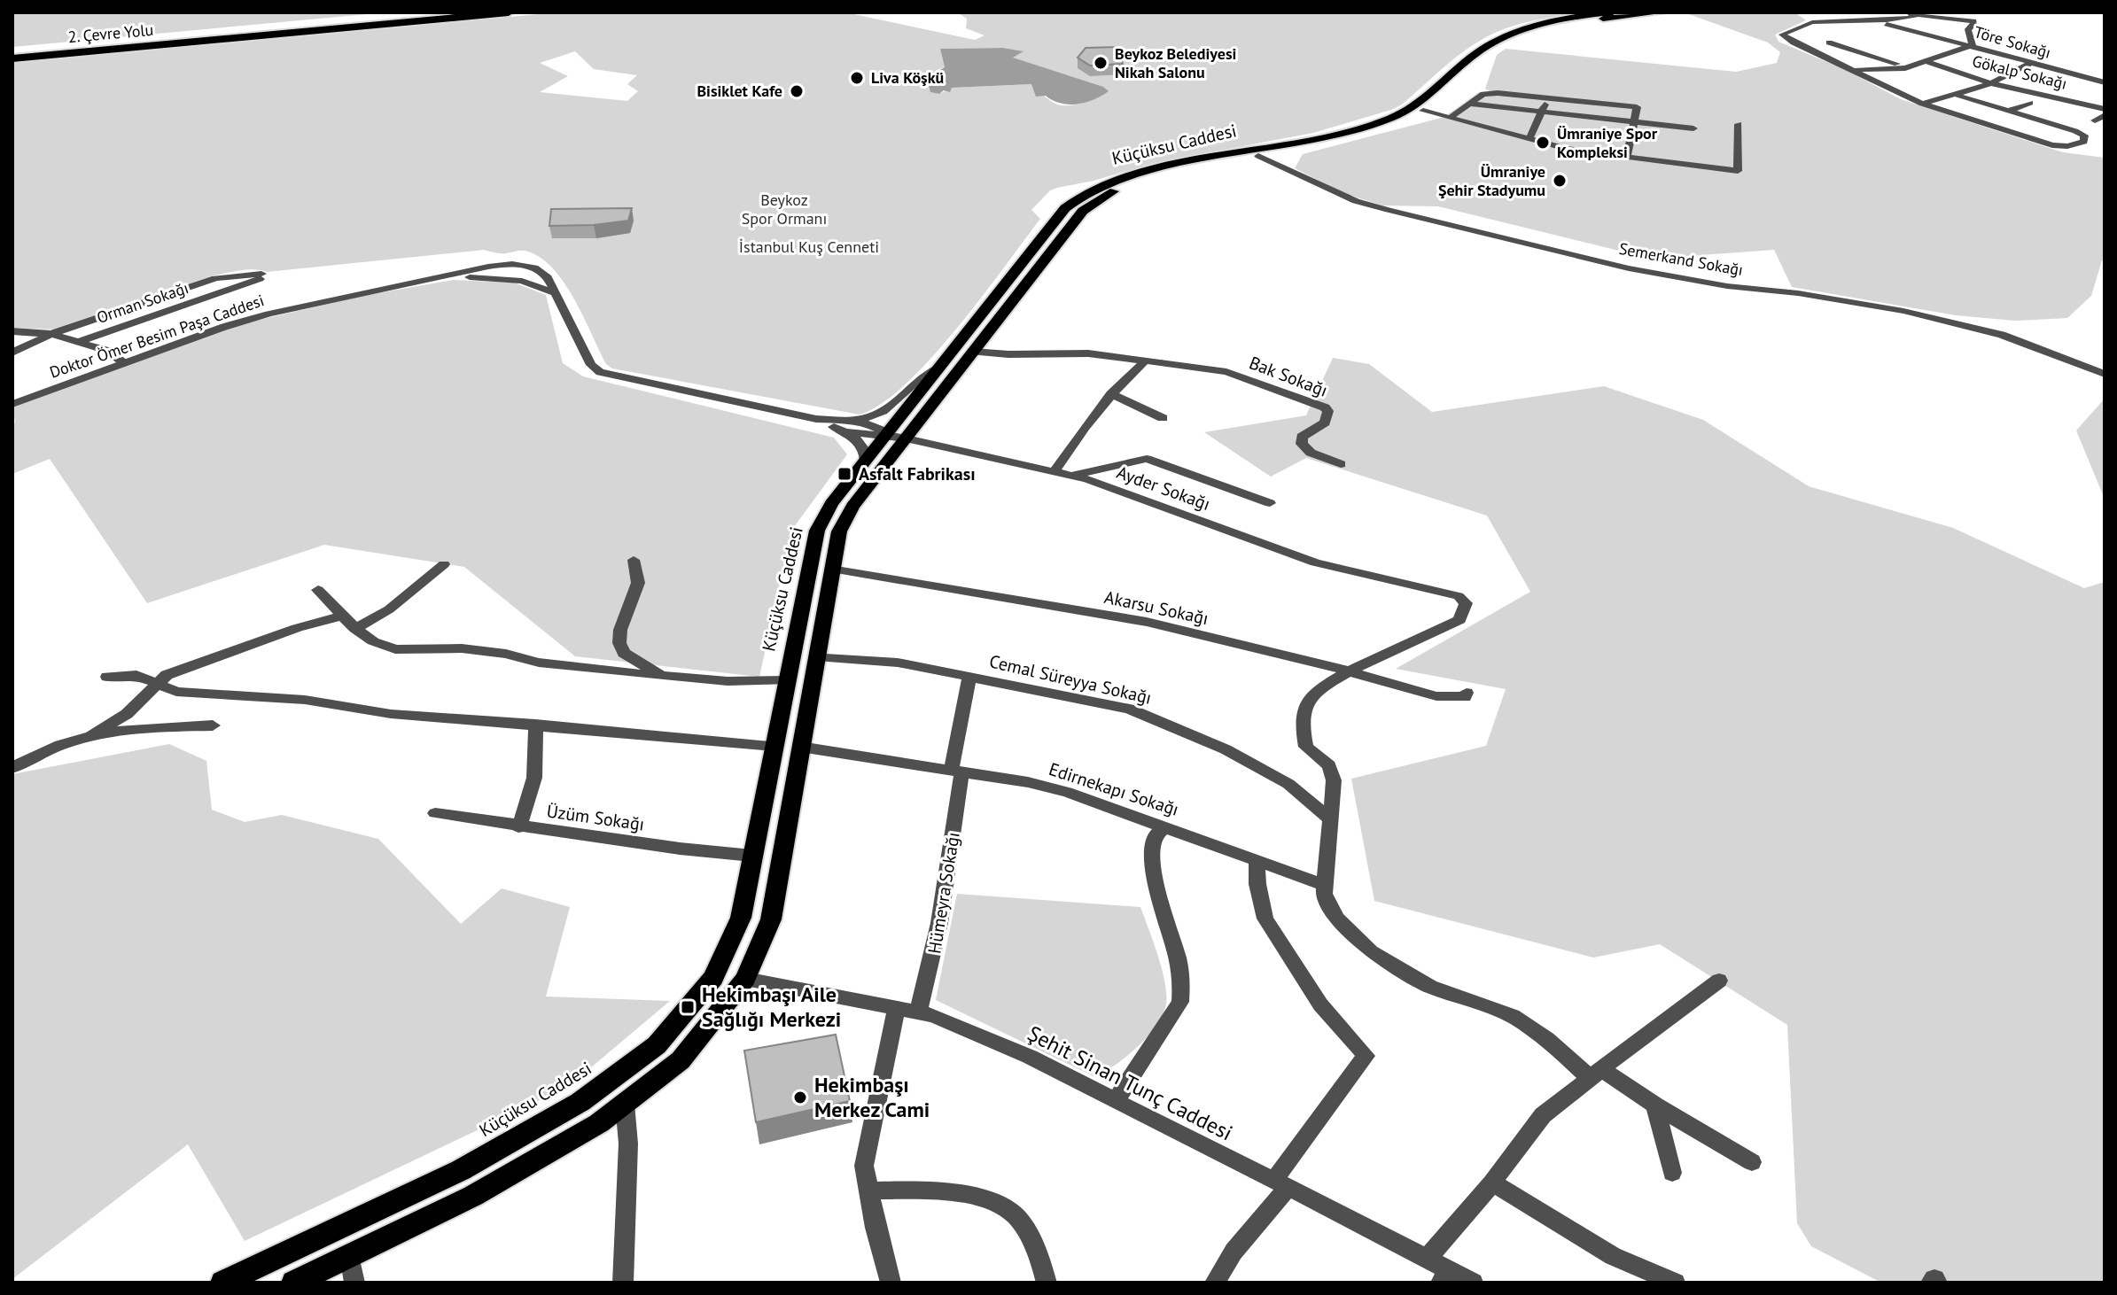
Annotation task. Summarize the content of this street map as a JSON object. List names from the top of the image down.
{
  "streets": {
    "highway": ["2. Çevre Yolu"],
    "main road": ["Küçüksu Caddesi"],
    "street": [
      "Töre Sokağı",
      "Gökalp Sokağı",
      "Semerkand Sokağı",
      "Orman Sokağı",
      "Doktor Ömer Besim Paşa Caddesi",
      "Bak Sokağı",
      "Ayder Sokağı",
      "Akarsu Sokağı",
      "Cemal Süreyya Sokağı",
      "Edirnekapı Sokağı",
      "Üzüm Sokağı",
      "Hümeyra Sokağı",
      "Şehit Sinan Tunç Caddesi"
    ]
  },
  "crossings": [
    ["Küçüksu Caddesi", "Semerkand Sokağı"],
    ["Küçüksu Caddesi", "Ayder Sokağı"],
    ["Küçüksu Caddesi", "Akarsu Sokağı"],
    ["Küçüksu Caddesi", "Cemal Süreyya Sokağı"],
    ["Küçüksu Caddesi", "Edirnekapı Sokağı"],
    ["Küçüksu Caddesi", "Üzüm Sokağı"],
    ["Küçüksu Caddesi", "Şehit Sinan Tunç Caddesi"],
    ["Orman Sokağı", "Doktor Ömer Besim Paşa Caddesi"],
    ["Ayder Sokağı", "Akarsu Sokağı"],
    ["Cemal Süreyya Sokağı", "Hümeyra Sokağı"],
    ["Edirnekapı Sokağı", "Hümeyra Sokağı"],
    ["Hümeyra Sokağı", "Şehit Sinan Tunç Caddesi"]
  ],
  "parks": ["Beykoz Spor Ormanı", "İstanbul Kuş Cenneti"],
  "places": {
    "other": [
      "Beykoz Belediyesi Nikah Salonu",
      "Liva Köşkü",
      "Bisiklet Kafe",
      "Ümraniye Spor Kompleksi",
      "Ümraniye Şehir Stadyumu",
      "Hekimbaşı Merkez Cami"
    ],
    "transit": ["Asfalt Fabrikası", "Hekimbaşı Aile Sağlığı Merkezi"]
  }
}
